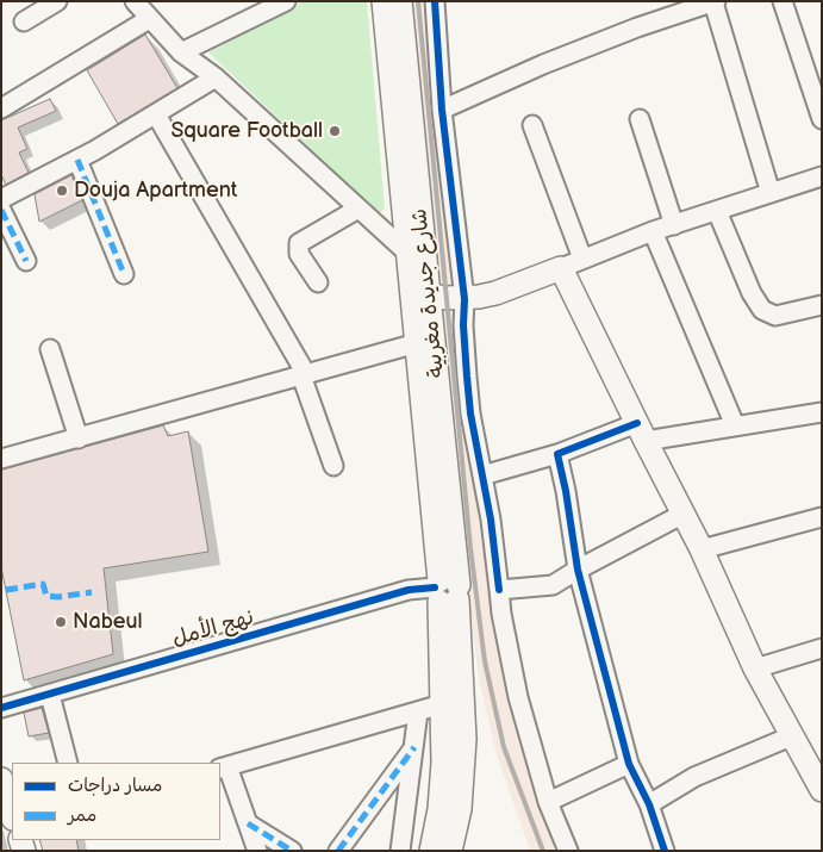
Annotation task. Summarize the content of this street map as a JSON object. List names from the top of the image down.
{
  "streets": {
    "main road": ["شارع جديدة مغربية"],
    "street": ["نهج الأمل"]
  },
  "crossings": [
    ["شارع جديدة مغربية", "نهج الأمل"]
  ],
  "places": ["Square Football", "Douja Apartment", "Nabeul"],
  "legend": ["مسار دراجات", "ممر"]
}
